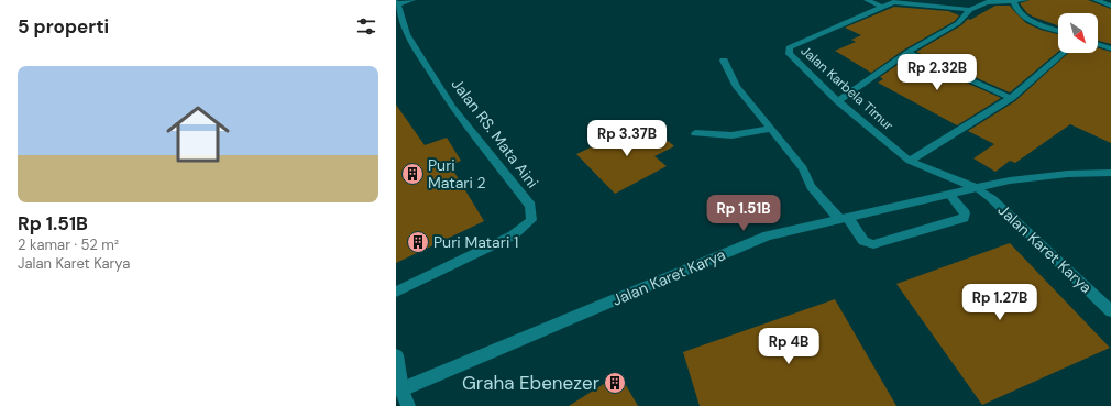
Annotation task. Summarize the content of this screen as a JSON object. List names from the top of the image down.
{
  "streets": {
    "street": ["Jalan Karbela Timur", "Jalan RS. Mata Aini", "Jalan Karet Karya"]
  },
  "crossings": [
    ["Jalan Karbela Timur", "Jalan Karet Karya"]
  ],
  "places": {
    "building": ["Puri Matari 2", "Puri Matari 1", "Graha Ebenezer"]
  },
  "north": "bottom right",
  "page": {
    "heading": "5 properti",
    "list": [
      {
        "name": "Rp 1.51B",
        "note": "2 kamar · 52 m² · Jalan Karet Karya"
      }
    ],
    "price": [
      "Rp 2.32B",
      "Rp 3.37B",
      "Rp 1.51B",
      "Rp 1.27B",
      "Rp 4B"
    ]
  }
}
